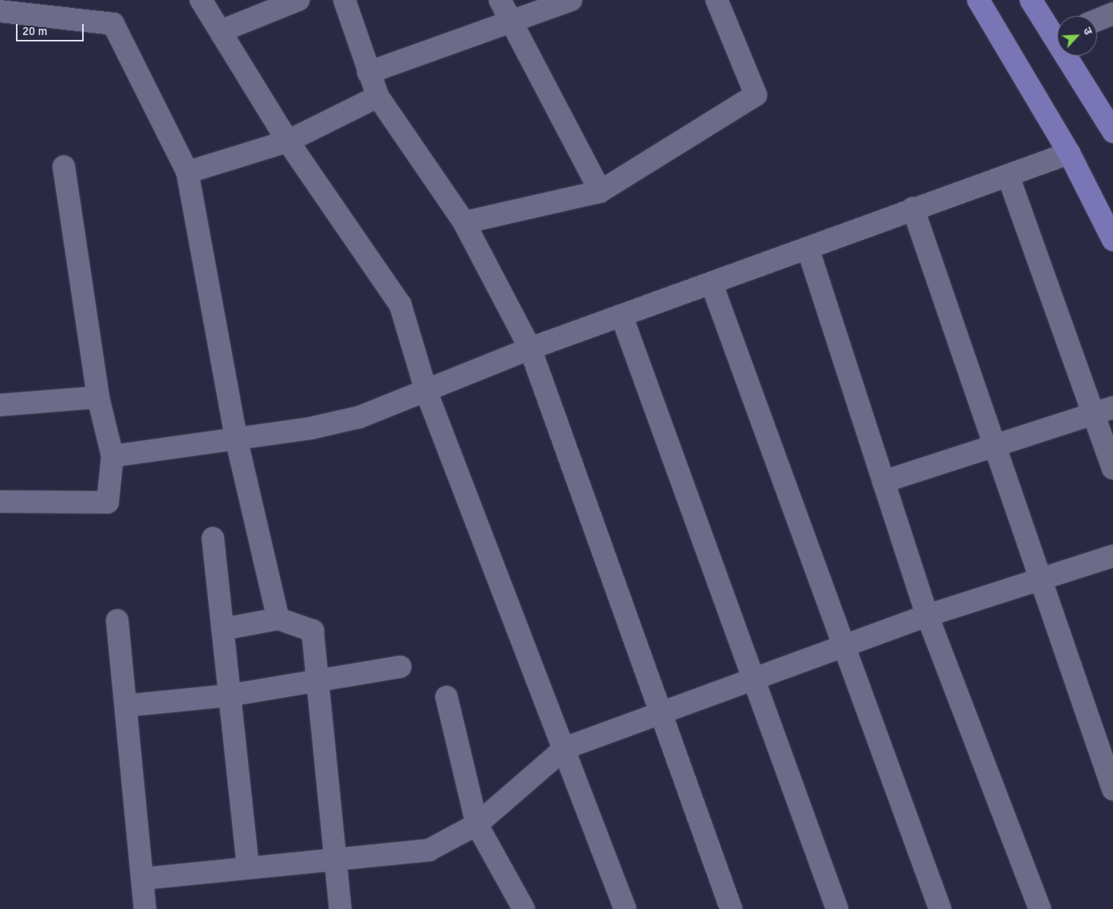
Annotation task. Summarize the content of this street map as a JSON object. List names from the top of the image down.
{
  "scale_bar": "20 m",
  "north": "top right"
}
